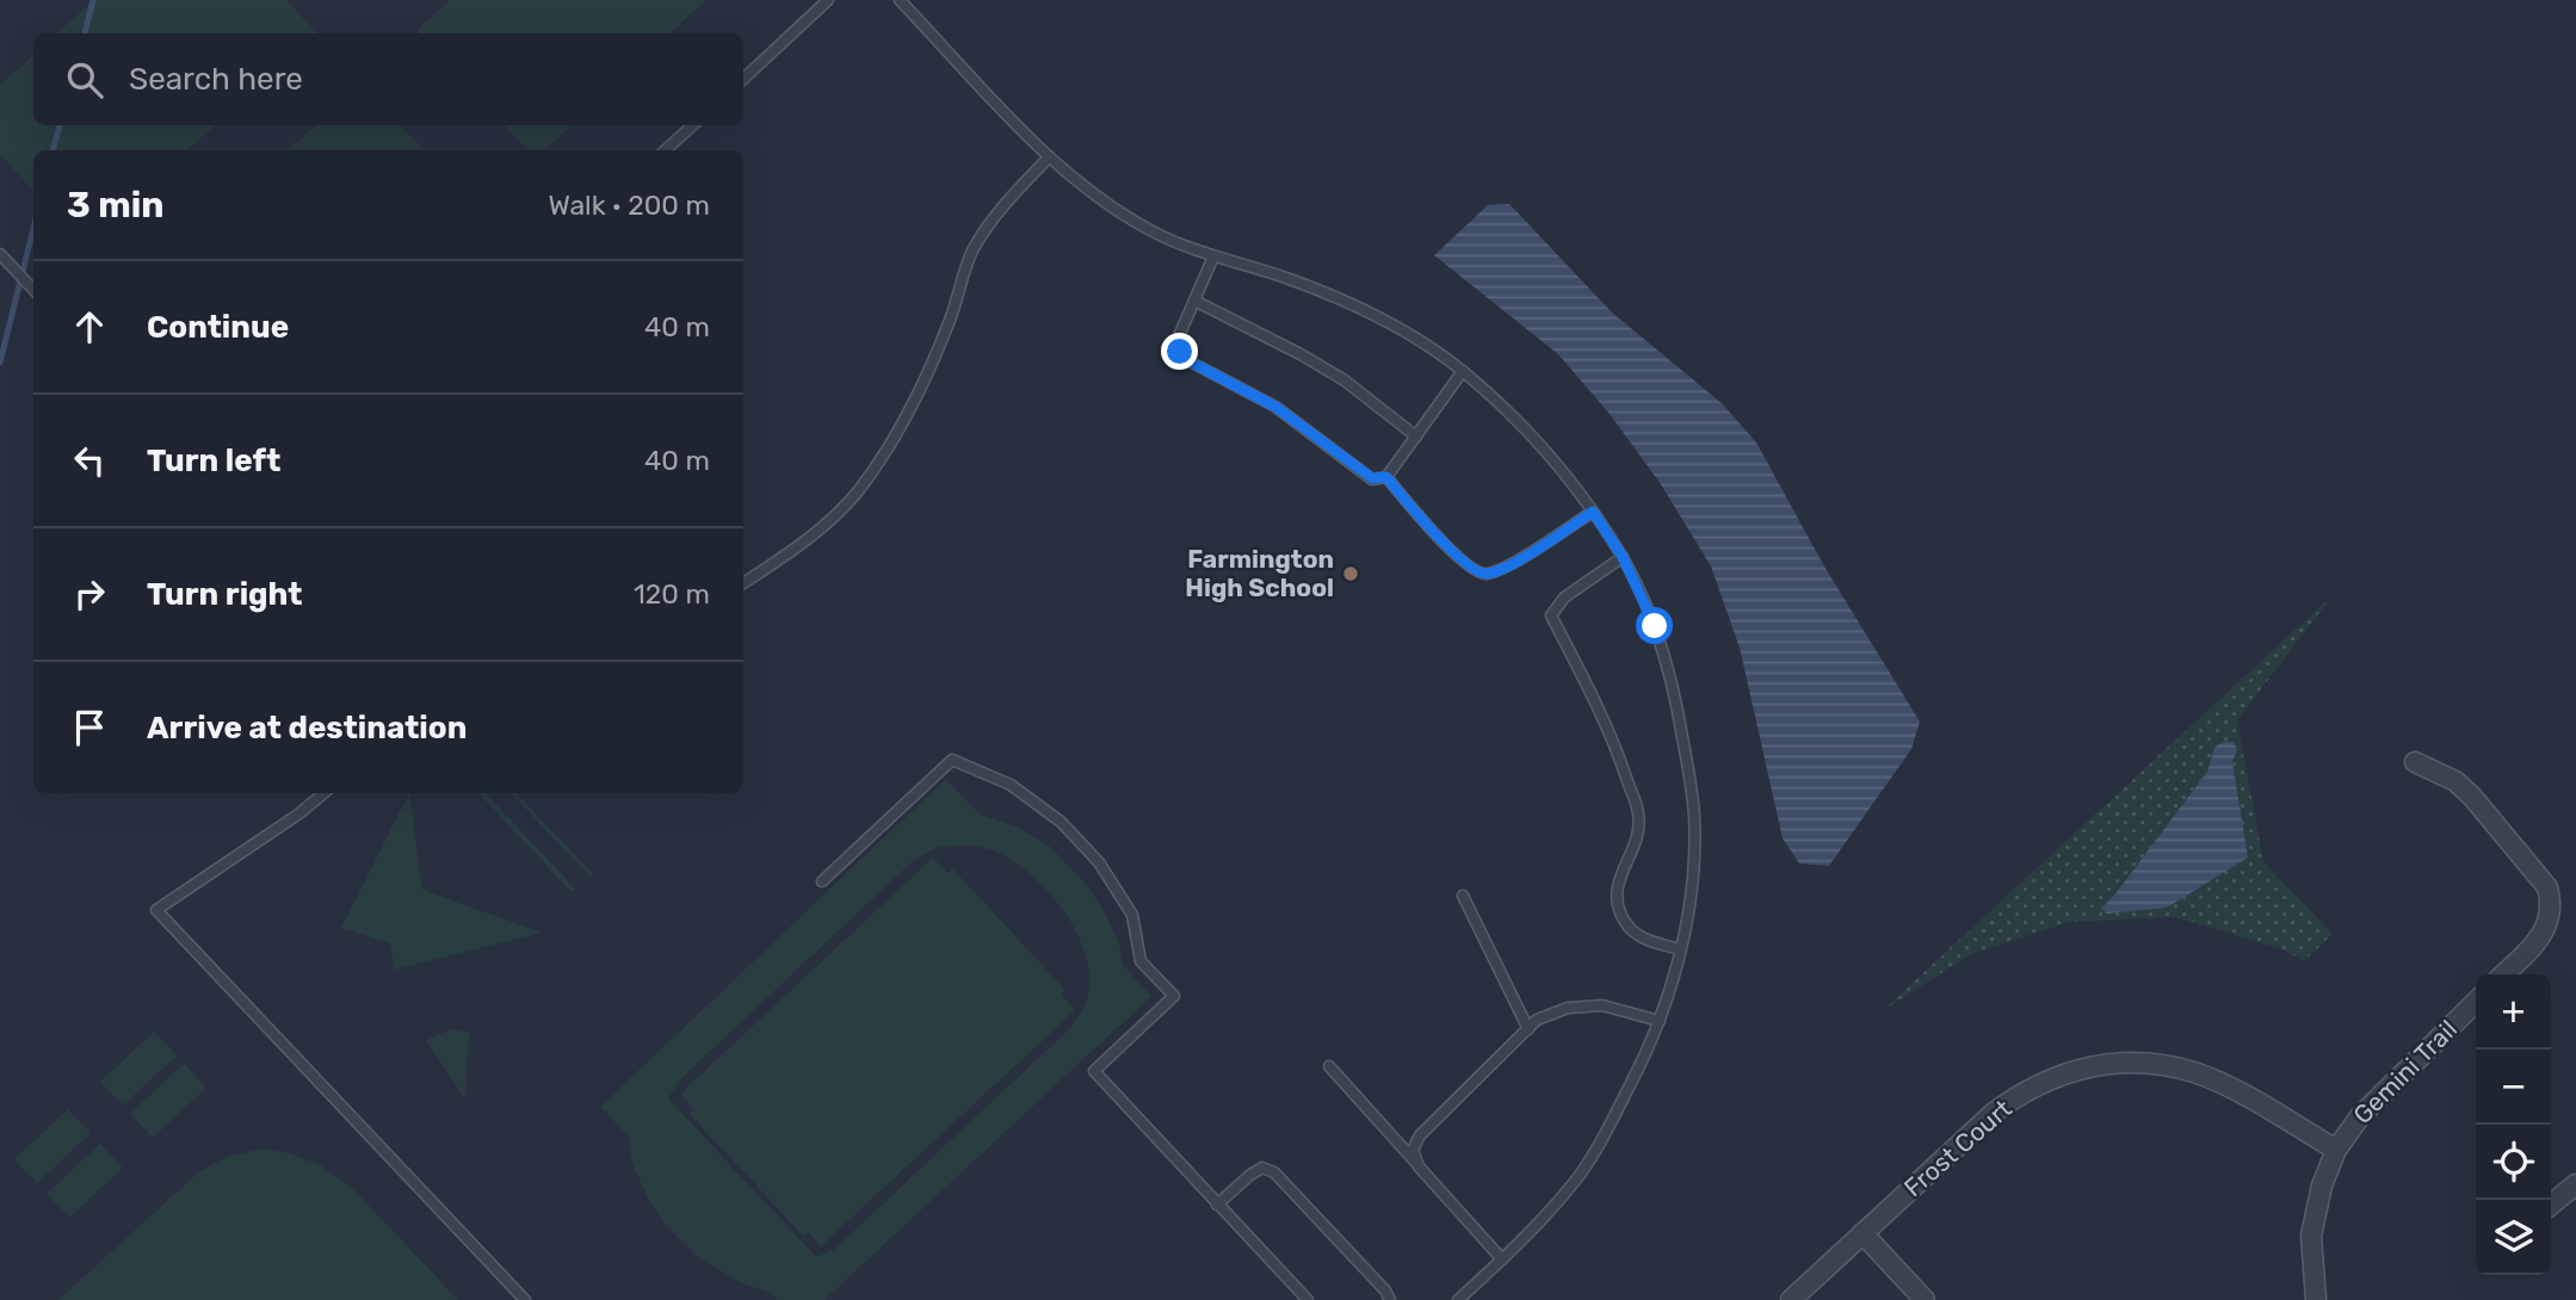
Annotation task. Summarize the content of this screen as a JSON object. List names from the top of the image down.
{
  "streets": {
    "street": ["Gemini Trail", "Frost Court"]
  },
  "crossings": [
    ["Gemini Trail", "Frost Court"]
  ],
  "places": ["Farmington High School"],
  "page": {
    "search": "Search here",
    "heading": ["3 min", "Walk · 200 m"],
    "list": [
      ["Continue", "40 m"],
      ["Turn left", "40 m"],
      ["Turn right", "120 m"],
      "Arrive at destination"
    ],
    "map_buttons": ["+", "−"]
  }
}
